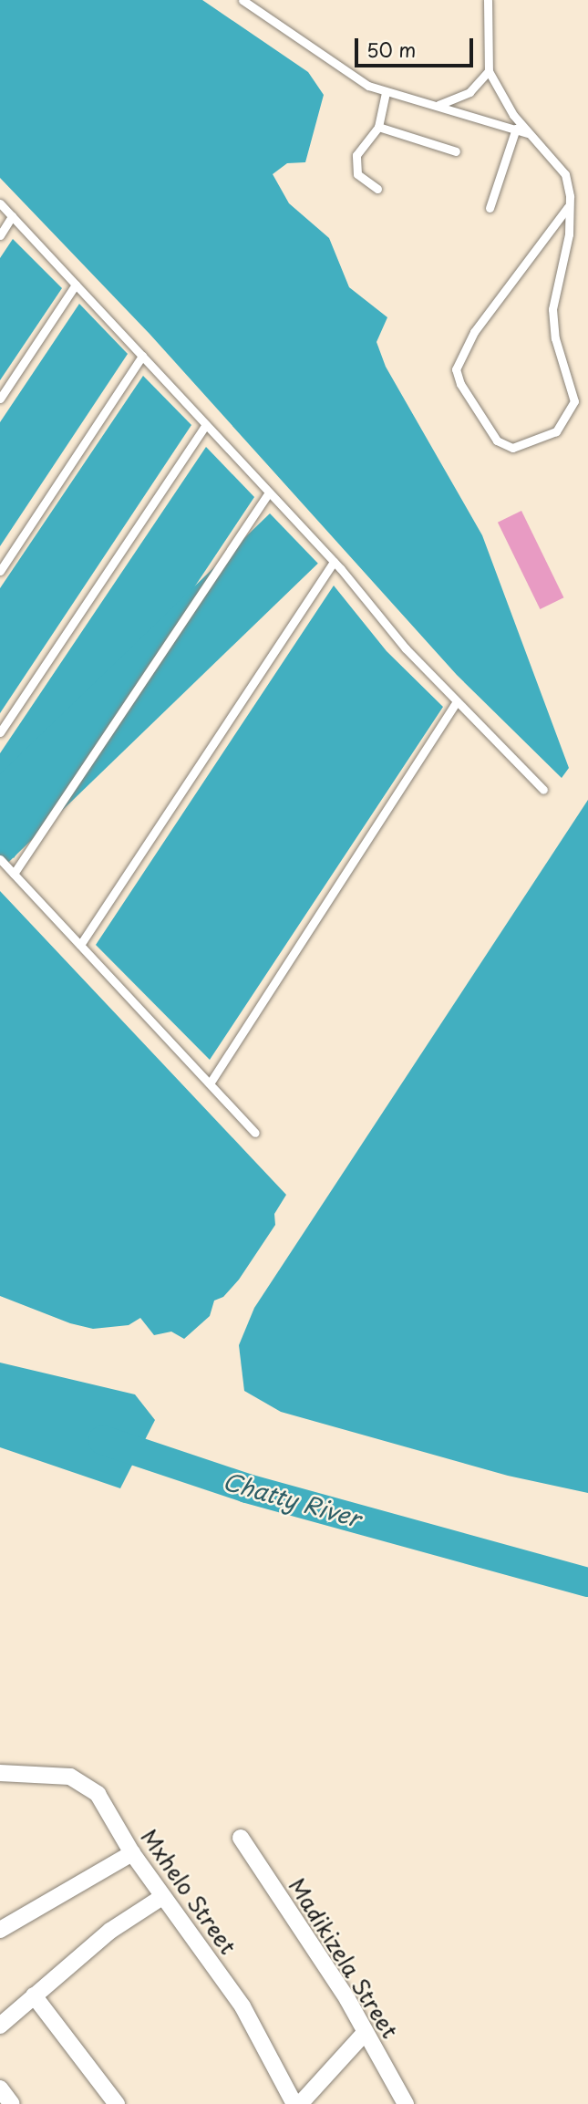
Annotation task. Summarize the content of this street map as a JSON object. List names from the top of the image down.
{
  "streets": {
    "street": ["Mxhelo Street", "Madikizela Street"]
  },
  "water": ["Chatty River"],
  "scale_bar": "50 m"
}
